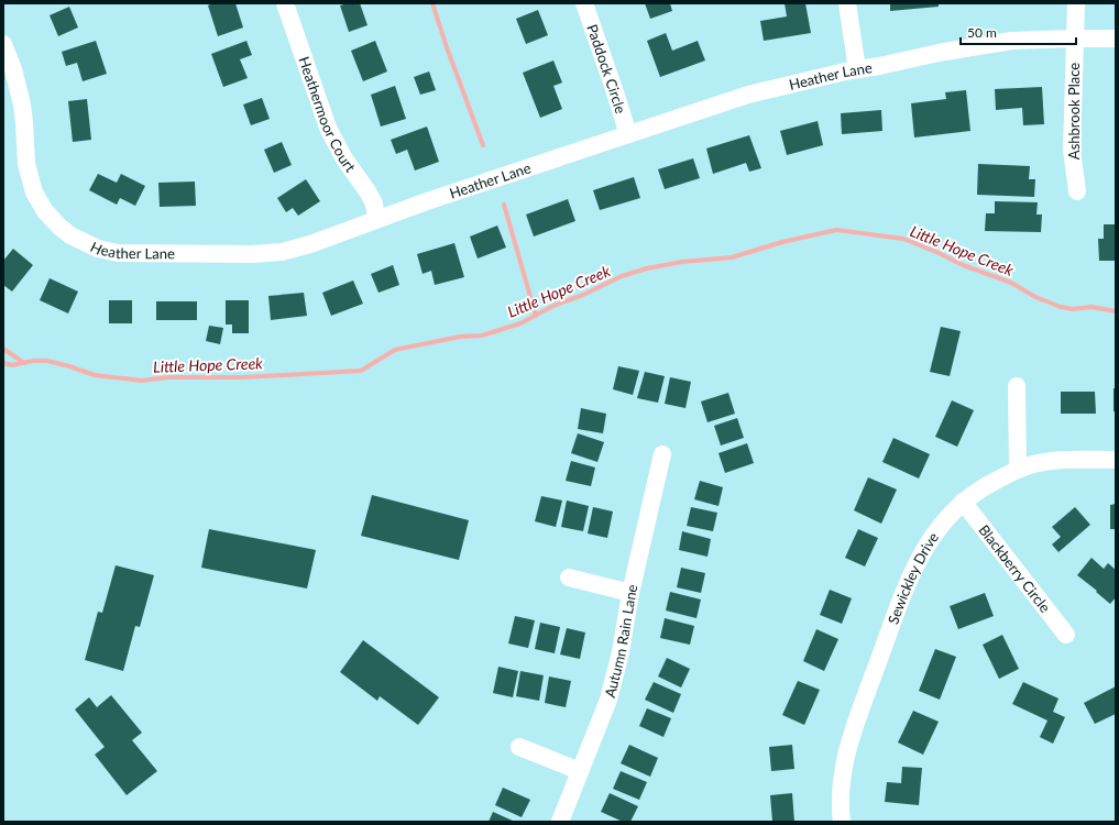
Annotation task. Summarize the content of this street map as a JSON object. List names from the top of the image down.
{
  "streets": {
    "street": [
      "Paddock Circle",
      "Heather Lane",
      "Ashbrook Place",
      "Heathermoor Court",
      "Blackberry Circle",
      "Sewickley Drive",
      "Autumn Rain Lane"
    ]
  },
  "crossings": [
    ["Paddock Circle", "Heather Lane"],
    ["Heather Lane", "Ashbrook Place"],
    ["Heather Lane", "Heathermoor Court"],
    ["Blackberry Circle", "Sewickley Drive"]
  ],
  "water": ["Little Hope Creek"],
  "scale_bar": "50 m"
}
